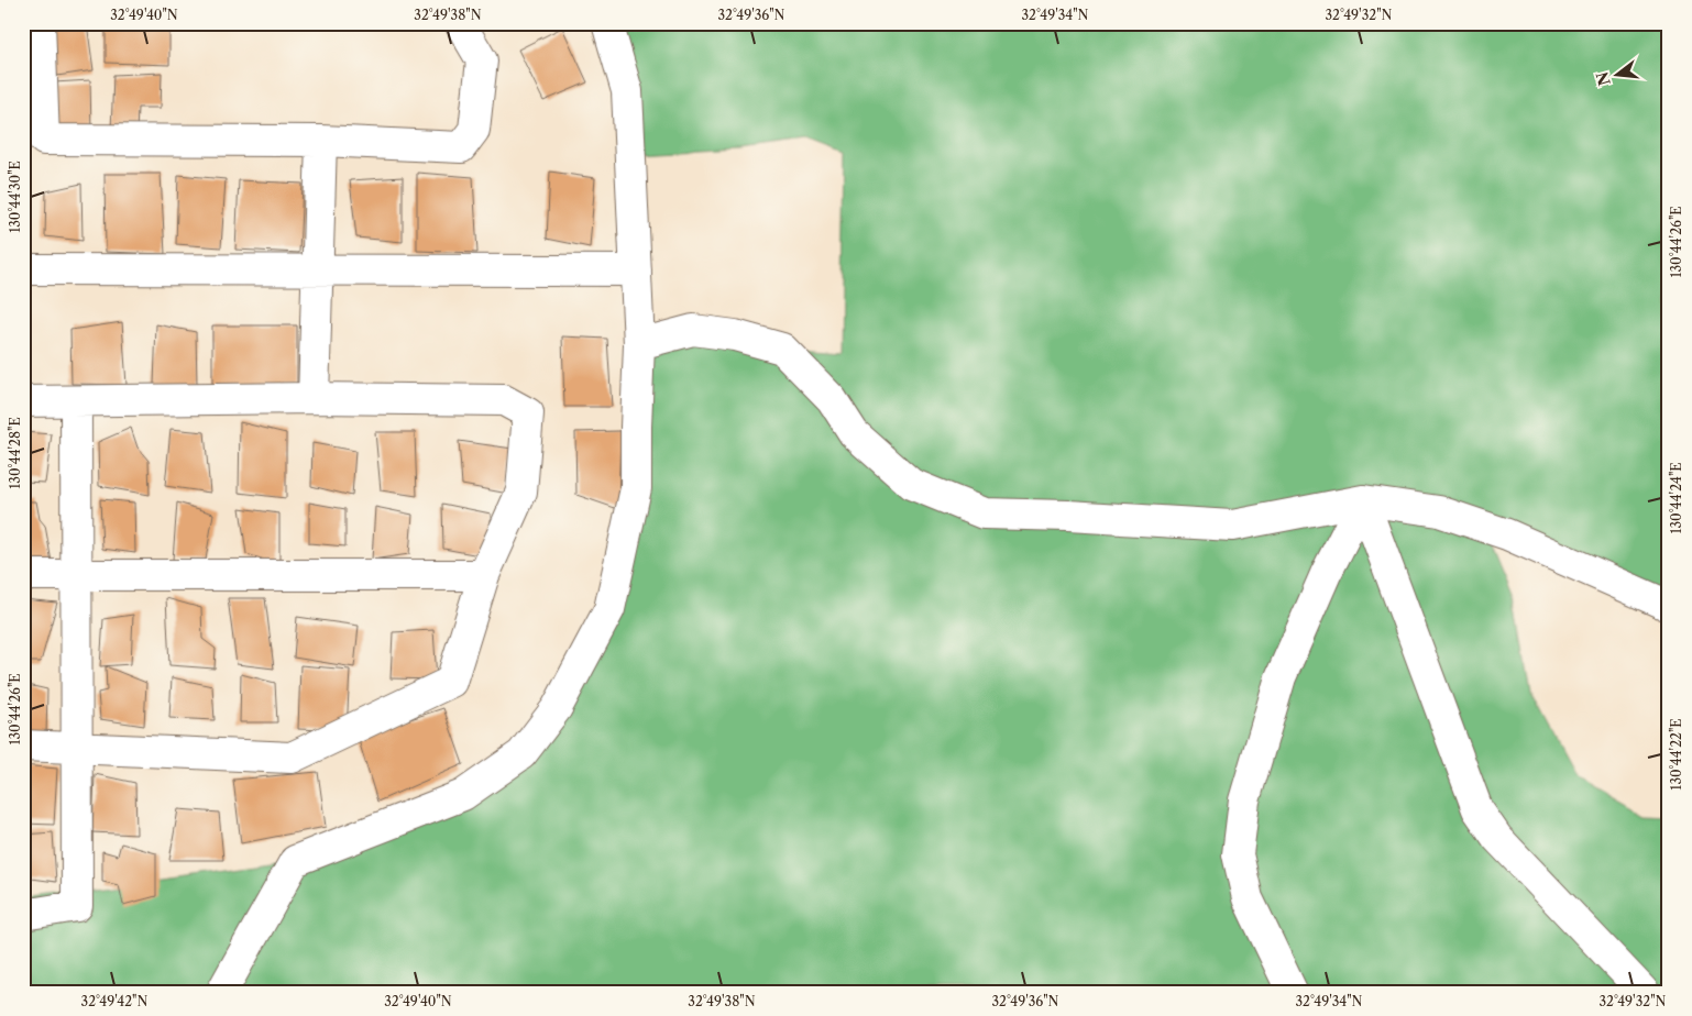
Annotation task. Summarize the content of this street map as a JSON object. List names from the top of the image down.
{
  "north": "left",
  "coordinates": [
    "32°49'40\"N",
    "32°49'38\"N",
    "32°49'36\"N",
    "32°49'34\"N",
    "32°49'32\"N",
    "130°44'30\"E",
    "130°44'26\"E",
    "130°44'28\"E",
    "130°44'24\"E",
    "130°44'22\"E",
    "32°49'42\"N"
  ]
}
